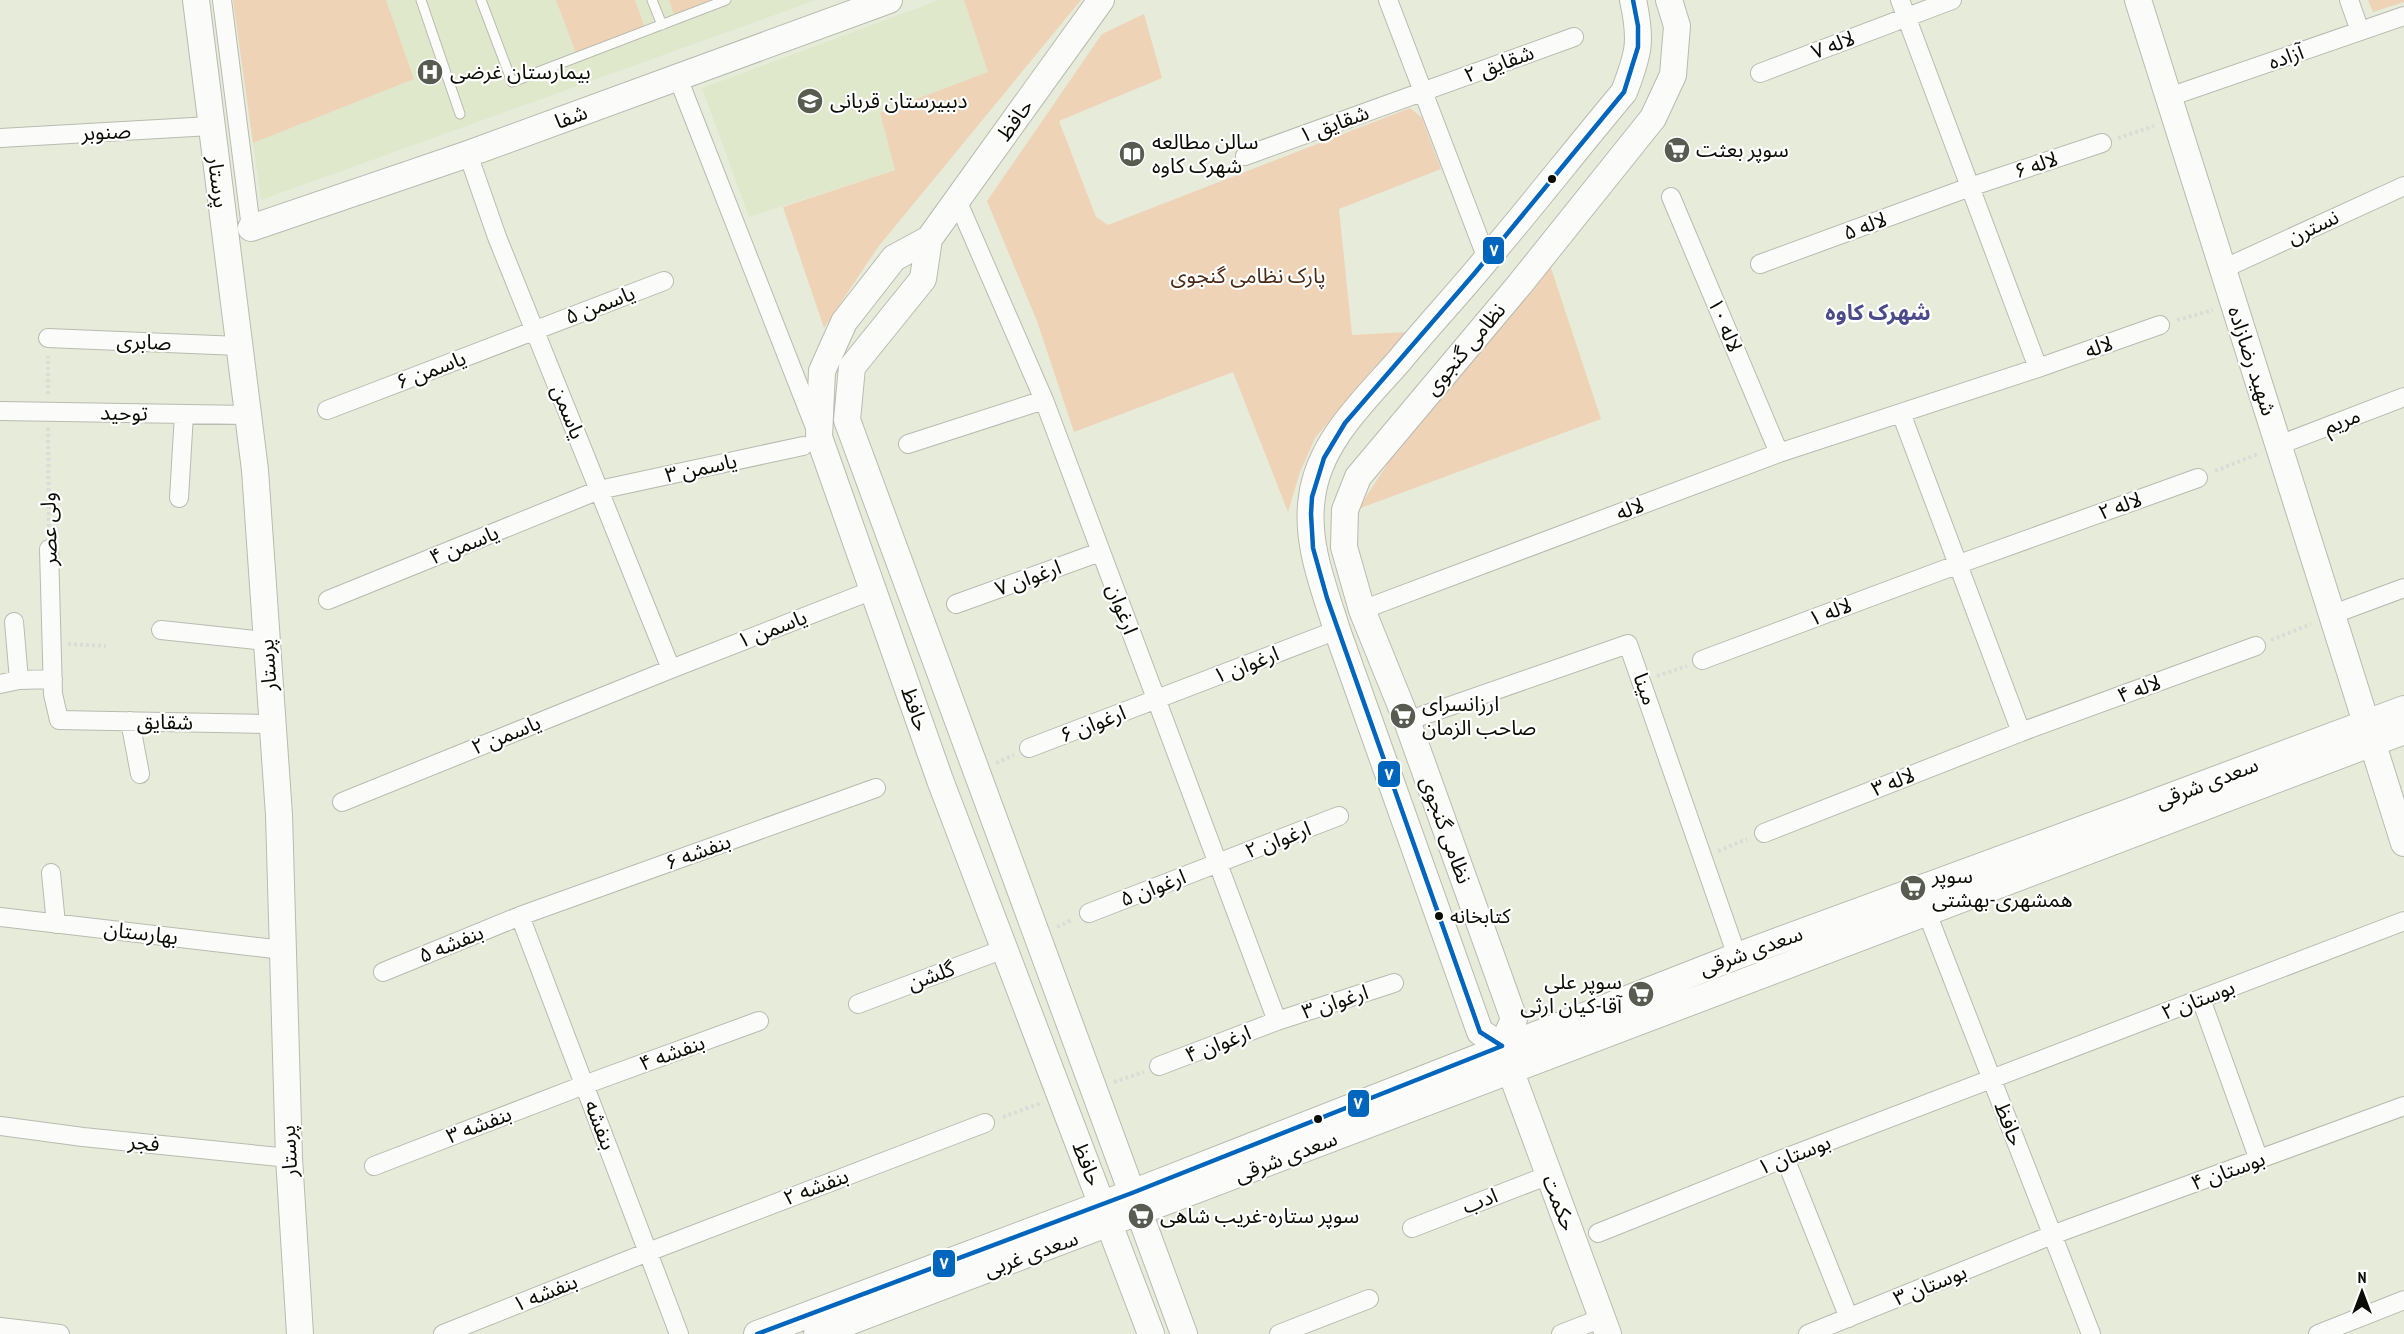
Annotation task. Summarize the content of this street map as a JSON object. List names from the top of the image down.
{
  "streets": {
    "street": [
      "لاله ۷",
      "آزاده",
      "شقایق ۲",
      "شفا",
      "حافظ",
      "شقایق ۱",
      "صنوبر",
      "لاله ۶",
      "پرستار",
      "لاله ۵",
      "نسترن",
      "یاسمن ۵",
      "لاله ۱۰",
      "صابری",
      "لاله",
      "نظامی گنجوی",
      "شهید رضازاده",
      "یاسمن ۶",
      "یاسمن",
      "توحید",
      "مریم",
      "یاسمن ۳",
      "لاله ۲",
      "ولی عصر",
      "یاسمن ۴",
      "ارغوان ۷",
      "ارغوان",
      "لاله ۱",
      "یاسمن ۱",
      "ارغوان ۱",
      "مینا",
      "لاله ۴",
      "شقایق",
      "ارغوان ۶",
      "یاسمن ۲",
      "لاله ۳",
      "سعدی شرقی",
      "ارغوان ۲",
      "بنفشه ۶",
      "ارغوان ۵",
      "بهارستان",
      "بنفشه ۵",
      "گلشن",
      "بوستان ۲",
      "ارغوان ۳",
      "ارغوان ۴",
      "بنفشه ۴",
      "بنفشه ۳",
      "بنفشه",
      "فجر",
      "بوستان ۱",
      "بوستان ۴",
      "بنفشه ۲",
      "ادب",
      "حکمت",
      "سعدی غربی",
      "بوستان ۳",
      "بنفشه ۱"
    ]
  },
  "crossings": [
    ["آزاده", "شهید رضازاده"],
    ["شقایق ۲", "شقایق ۱"],
    ["شفا", "یاسمن"],
    ["حافظ", "یاسمن ۳"],
    ["حافظ", "ارغوان"],
    ["حافظ", "یاسمن ۱"],
    ["حافظ", "سعدی شرقی"],
    ["حافظ", "گلشن"],
    ["حافظ", "بوستان ۲"],
    ["حافظ", "بوستان ۱"],
    ["حافظ", "بوستان ۴"],
    ["حافظ", "سعدی غربی"],
    ["حافظ", "بوستان ۳"],
    ["صنوبر", "پرستار"],
    ["لاله ۶", "لاله ۵"],
    ["پرستار", "صابری"],
    ["پرستار", "توحید"],
    ["پرستار", "شقایق"],
    ["پرستار", "بهارستان"],
    ["پرستار", "فجر"],
    ["نسترن", "شهید رضازاده"],
    ["یاسمن ۵", "یاسمن ۶"],
    ["یاسمن ۵", "یاسمن"],
    ["لاله ۱۰", "لاله"],
    ["صابری", "ولی عصر"],
    ["لاله", "نظامی گنجوی"],
    ["نظامی گنجوی", "ارغوان ۱"],
    ["نظامی گنجوی", "مینا"],
    ["نظامی گنجوی", "سعدی شرقی"],
    ["نظامی گنجوی", "حکمت"],
    ["شهید رضازاده", "مریم"],
    ["شهید رضازاده", "سعدی شرقی"],
    ["یاسمن ۶", "یاسمن"],
    ["یاسمن", "یاسمن ۳"],
    ["یاسمن", "یاسمن ۴"],
    ["یاسمن", "یاسمن ۱"],
    ["یاسمن", "یاسمن ۲"],
    ["توحید", "ولی عصر"],
    ["یاسمن ۳", "یاسمن ۴"],
    ["لاله ۲", "لاله ۱"],
    ["ولی عصر", "شقایق"],
    ["ارغوان ۷", "ارغوان"],
    ["ارغوان", "ارغوان ۱"],
    ["ارغوان", "ارغوان ۶"],
    ["ارغوان", "ارغوان ۲"],
    ["ارغوان", "ارغوان ۵"],
    ["ارغوان", "ارغوان ۳"],
    ["ارغوان", "ارغوان ۴"],
    ["یاسمن ۱", "یاسمن ۲"],
    ["ارغوان ۱", "ارغوان ۶"],
    ["مینا", "سعدی شرقی"],
    ["لاله ۴", "لاله ۳"],
    ["سعدی شرقی", "حکمت"],
    ["سعدی شرقی", "سعدی غربی"],
    ["ارغوان ۲", "ارغوان ۵"],
    ["بنفشه ۶", "بنفشه ۵"],
    ["بنفشه ۶", "بنفشه"],
    ["بنفشه ۵", "بنفشه"],
    ["بوستان ۲", "بوستان ۱"],
    ["ارغوان ۳", "ارغوان ۴"],
    ["بنفشه ۴", "بنفشه ۳"],
    ["بنفشه ۴", "بنفشه"],
    ["بنفشه ۳", "بنفشه"],
    ["بنفشه", "بنفشه ۲"],
    ["بنفشه", "بنفشه ۱"],
    ["بوستان ۴", "بوستان ۳"],
    ["بنفشه ۲", "بنفشه ۱"],
    ["ادب", "حکمت"]
  ],
  "districts": ["شهرک کاوه"],
  "parks": ["پارک نظامی گنجوی"],
  "places": {
    "hospital": ["بیمارستان غرضی"],
    "school or university": ["دببیرستان قربانی"],
    "supermarket": [
      "سوپر بعثت",
      "ارزانسرای صاحب الزمان",
      "سوپر همشهری-بهشتی",
      "سوپر علی آقا-کیان ارثی",
      "سوپر ستاره-غریب شاهی"
    ],
    "library": ["سالن مطالعه شهرک کاوه"],
    "other": ["کتابخانه"]
  },
  "lines": ["transit line ۷"],
  "north": "top"
}
